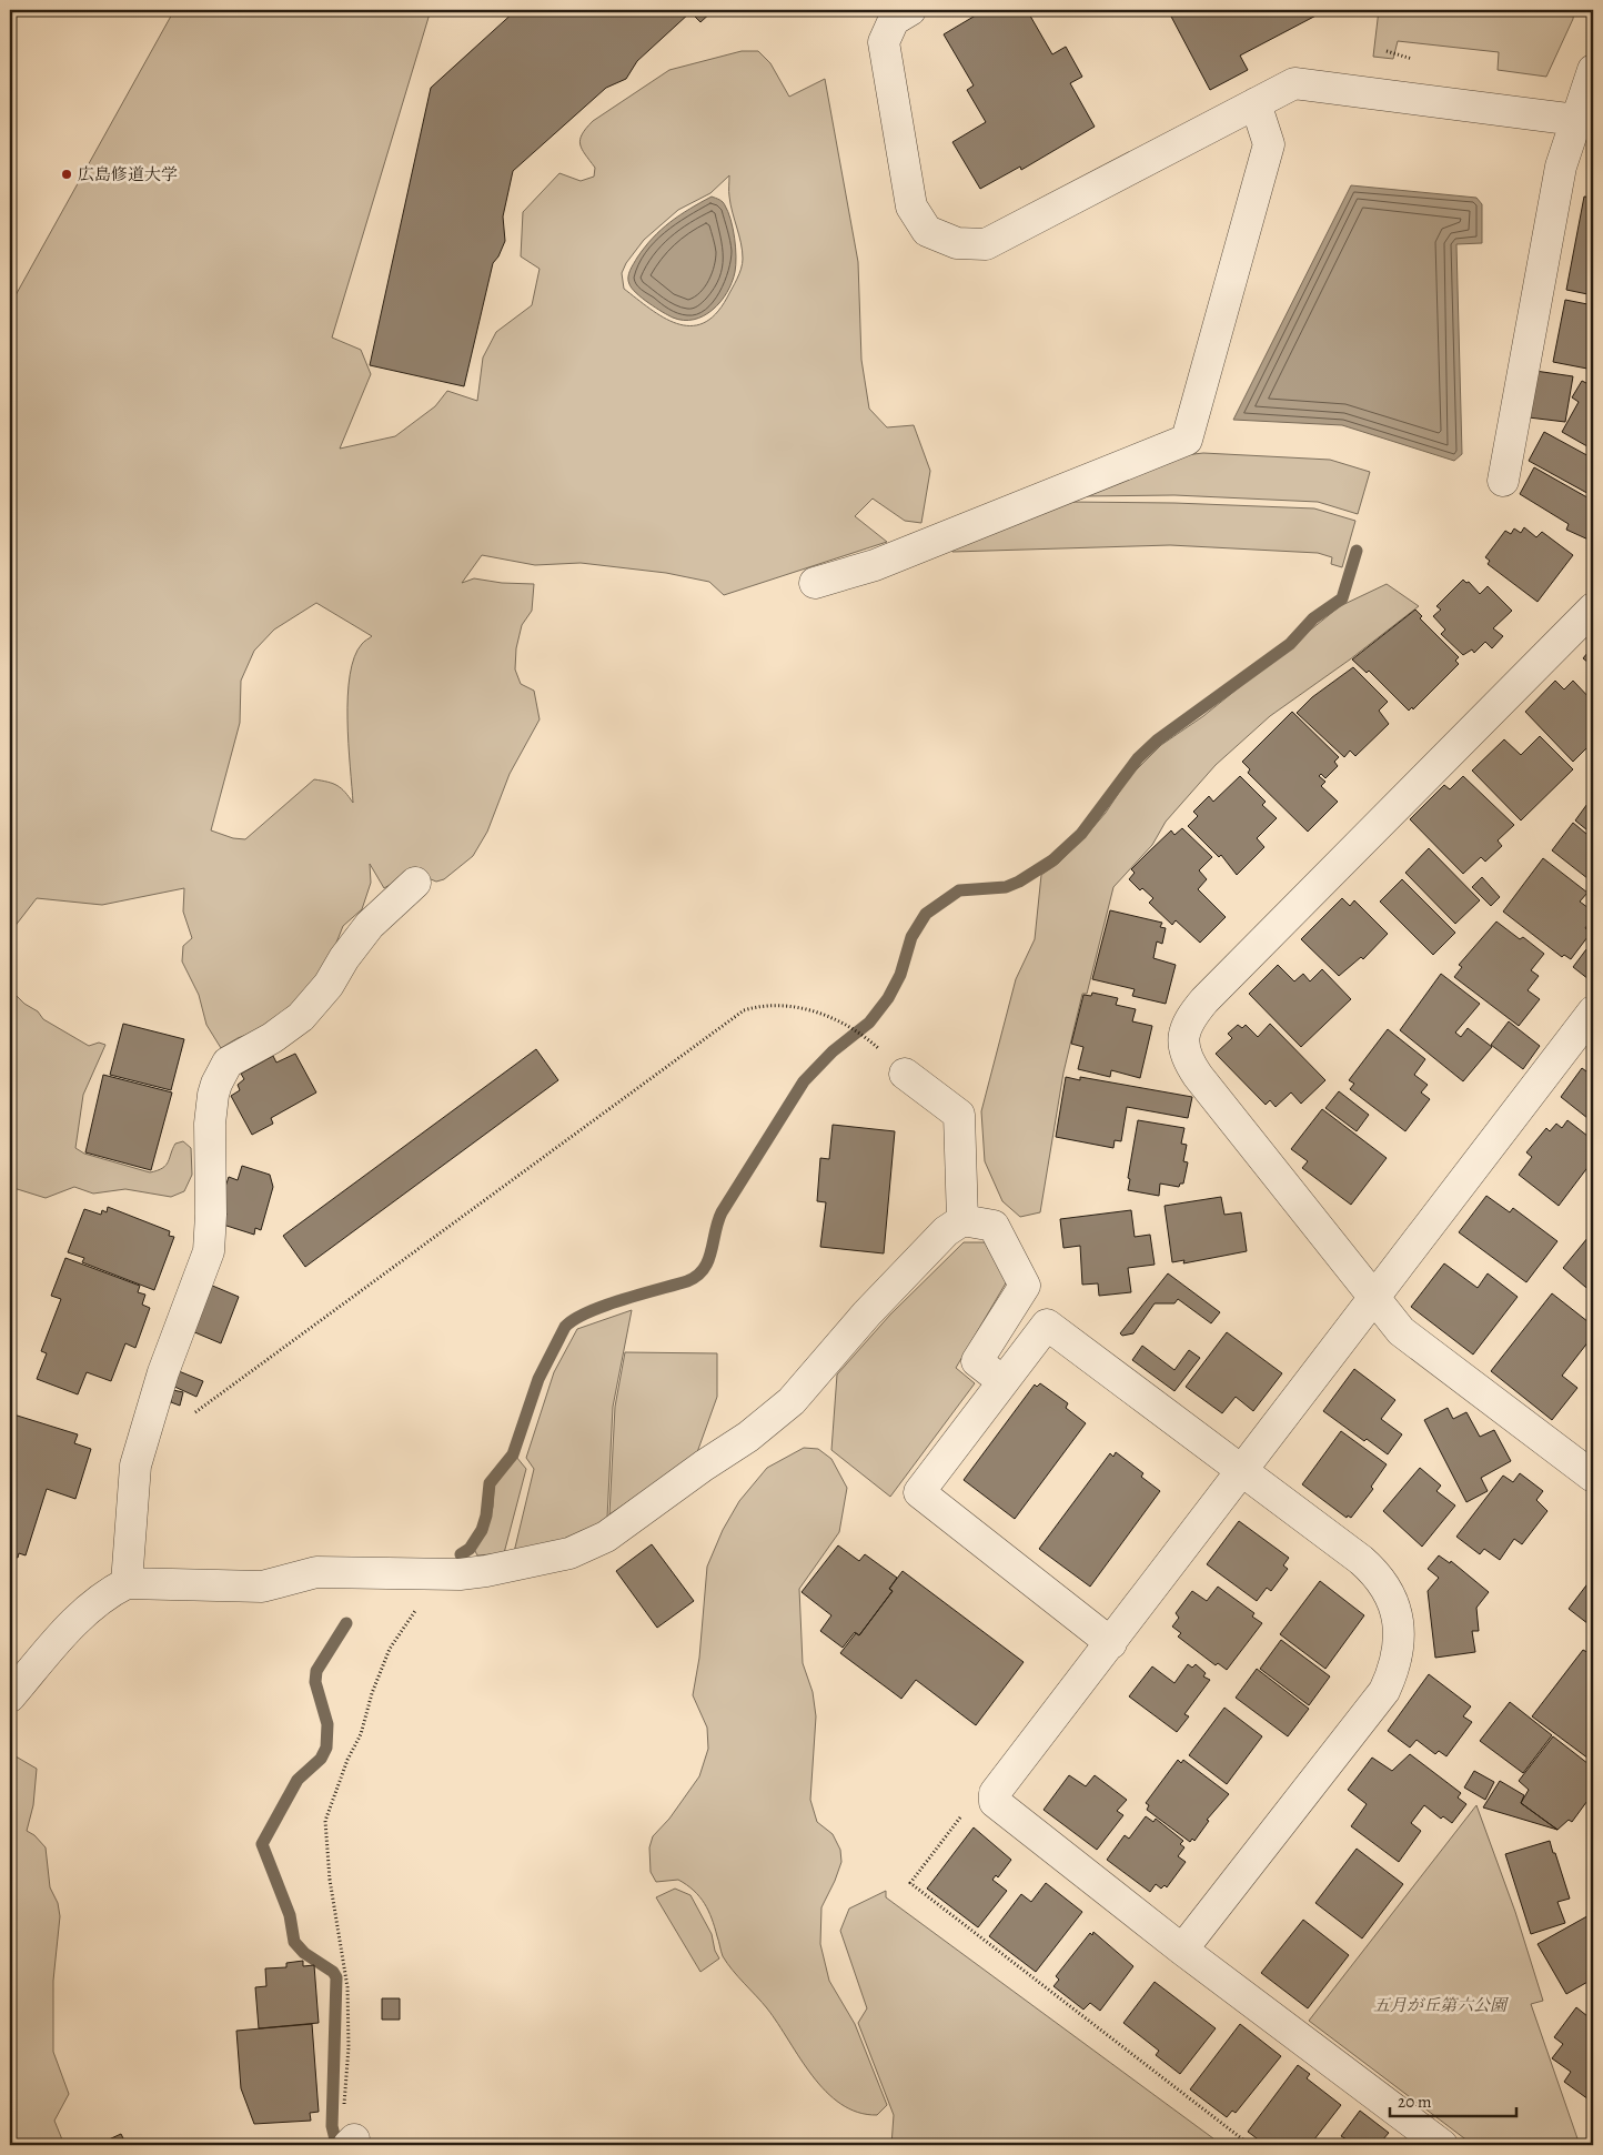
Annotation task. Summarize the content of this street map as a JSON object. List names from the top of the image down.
{
  "parks": ["五月が丘第六公園"],
  "places": ["広島修道大学"],
  "scale_bar": "20 m"
}
